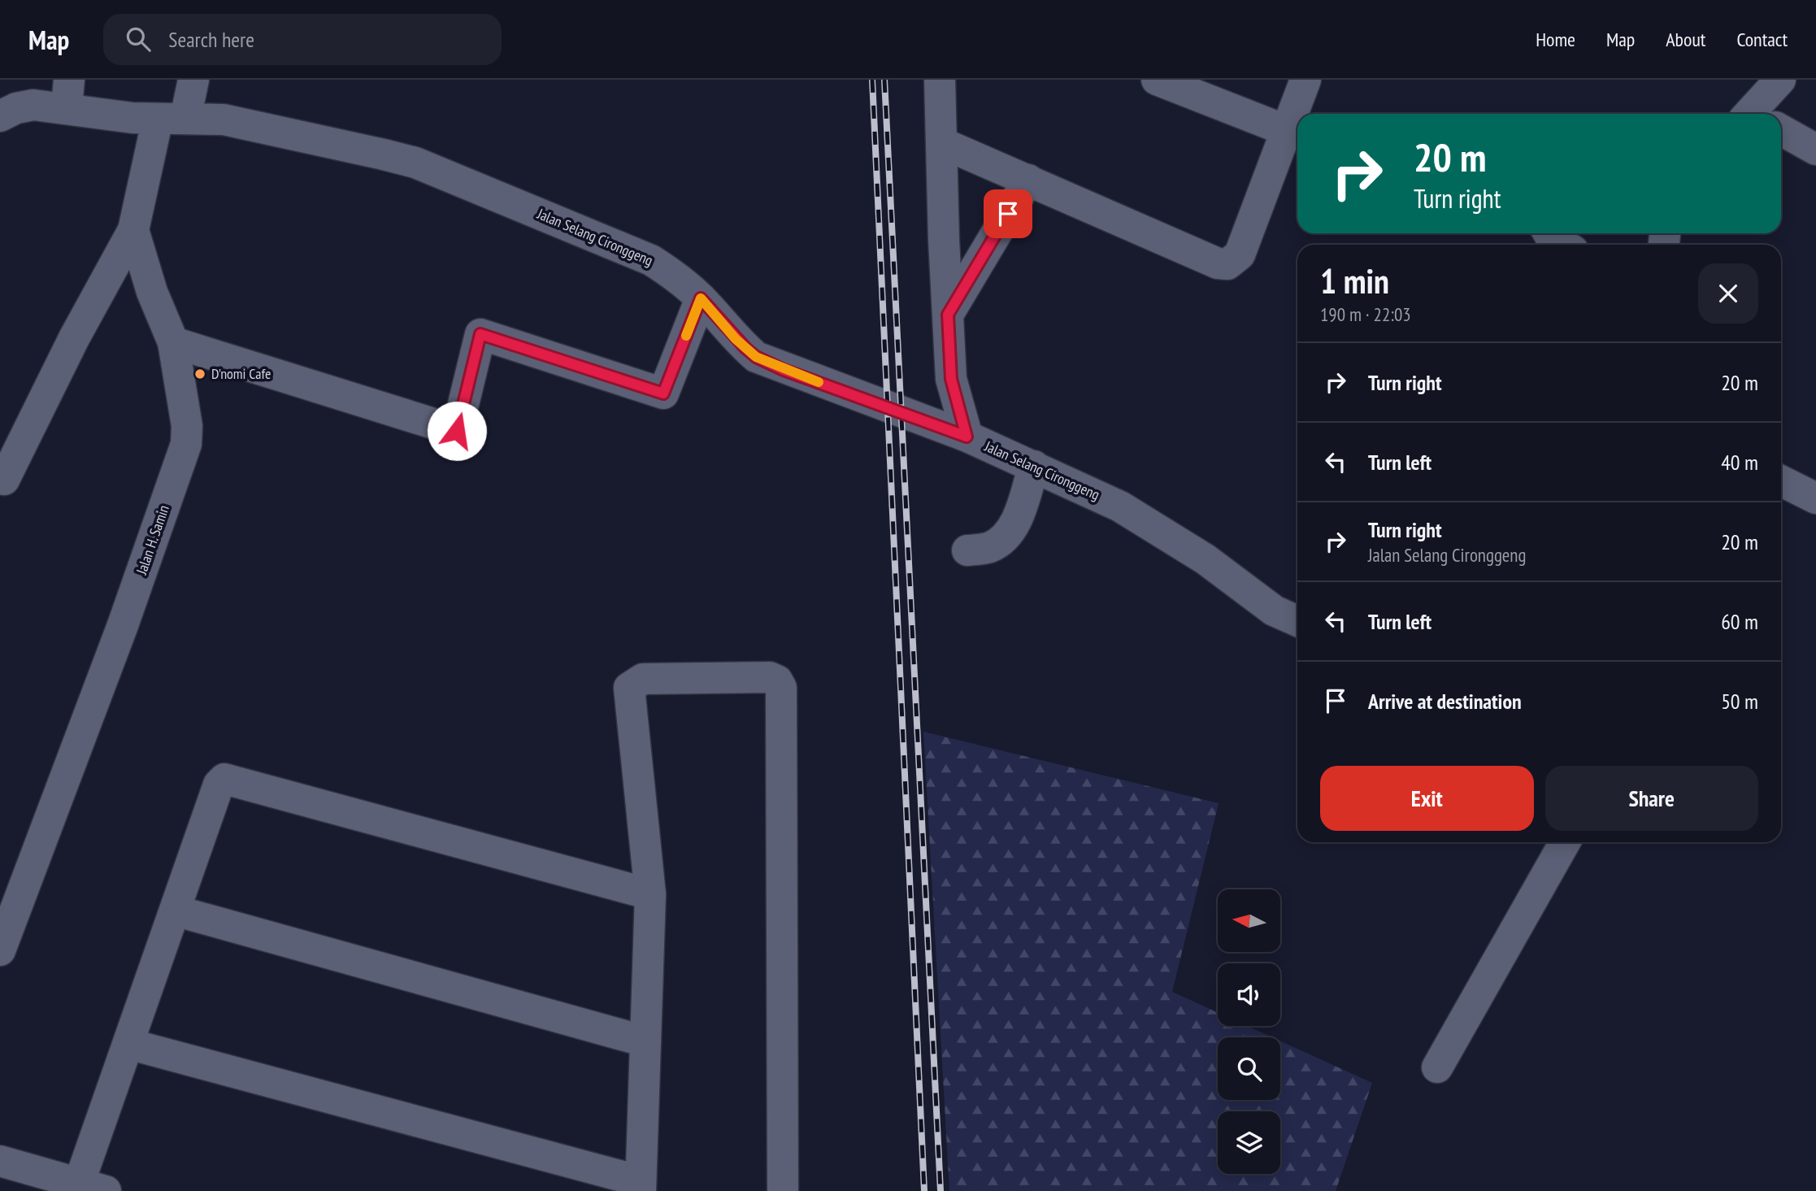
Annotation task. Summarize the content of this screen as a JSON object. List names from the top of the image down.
{
  "streets": {
    "street": ["Jalan Selang Cironggeng", "Jalan H. Samin"]
  },
  "crossings": [
    ["Jalan Selang Cironggeng", "Jalan H. Samin"]
  ],
  "places": ["D'nomi Cafe"],
  "north": "left",
  "page": {
    "header": "Map",
    "search": "Search here",
    "nav": [
      "Home",
      "Map",
      "About",
      "Contact"
    ],
    "turn": ["20 m", "Turn right"],
    "heading": ["1 min", "190 m · 22:03"],
    "list": [
      {
        "name": "Turn right",
        "value": "20 m"
      },
      {
        "name": "Turn left",
        "value": "40 m"
      },
      {
        "name": "Turn right",
        "note": "Jalan Selang Cironggeng",
        "value": "20 m"
      },
      {
        "name": "Turn left",
        "value": "60 m"
      },
      {
        "name": "Arrive at destination",
        "value": "50 m"
      }
    ],
    "buttons": ["Exit", "Share"]
  }
}
